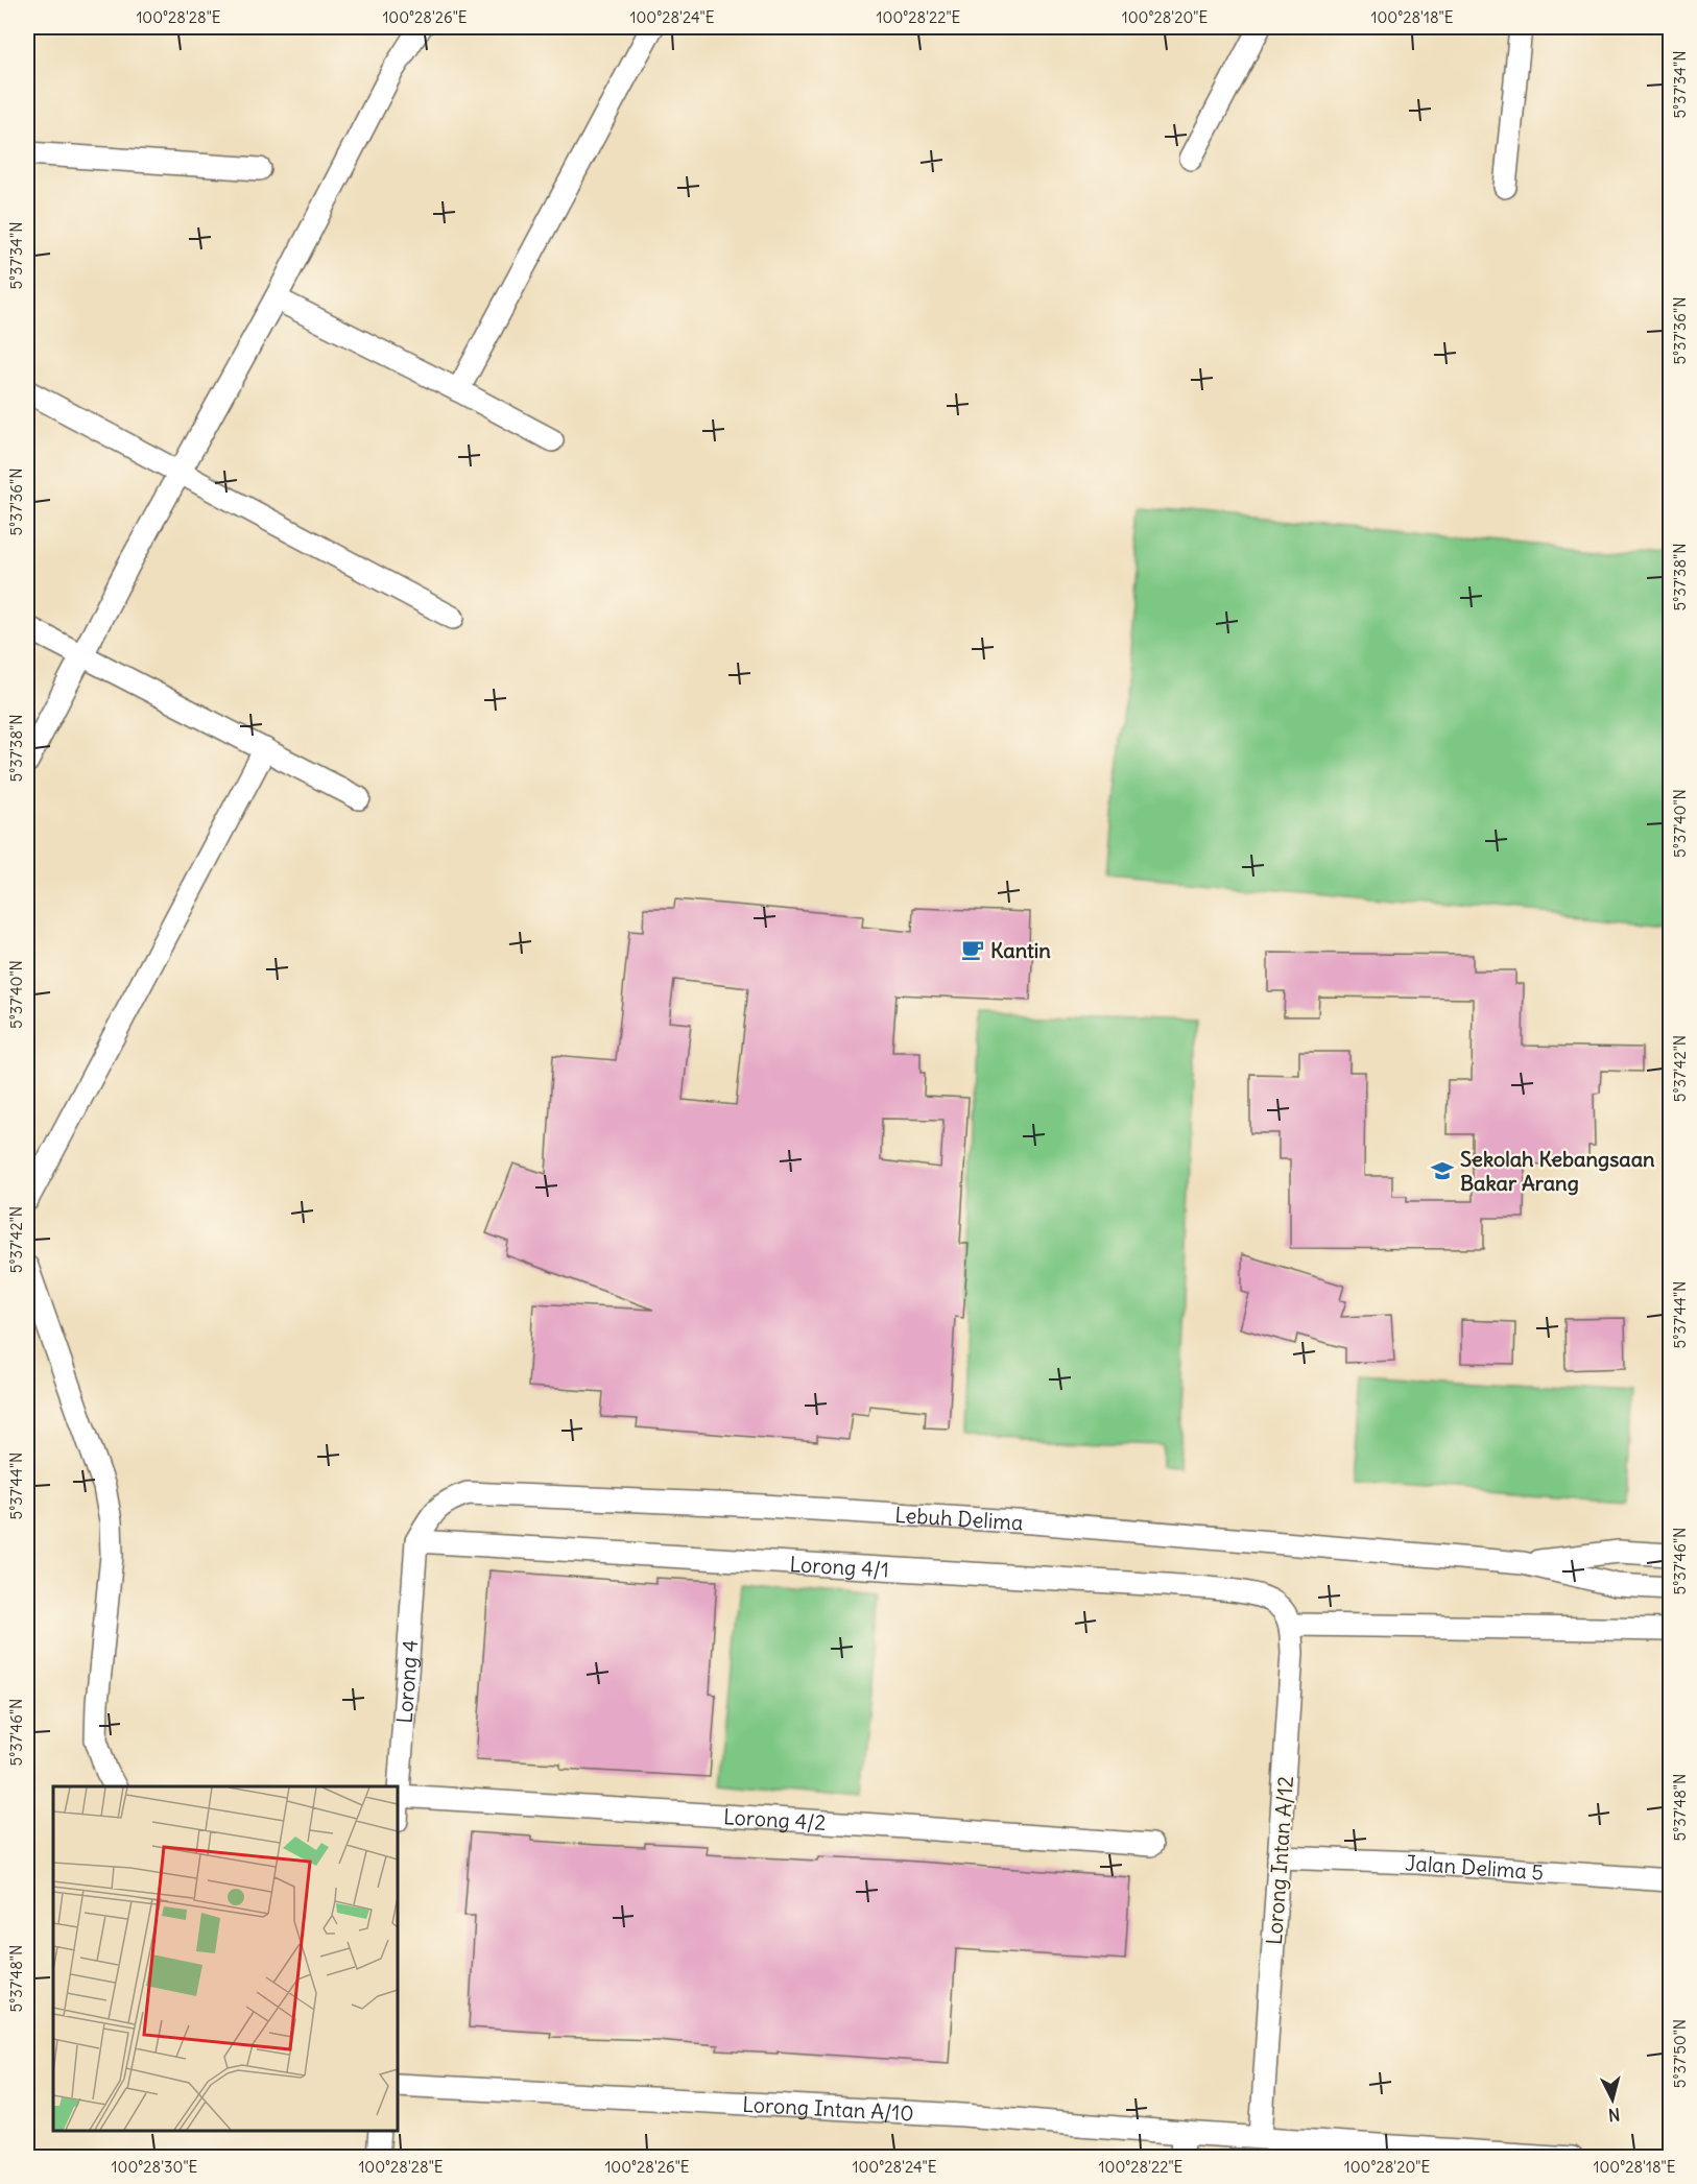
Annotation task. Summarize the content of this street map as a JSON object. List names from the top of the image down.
{
  "streets": {
    "street": [
      "Lebuh Delima",
      "Lorong 4/1",
      "Lorong 4",
      "Lorong 4/2",
      "Lorong Intan A/12",
      "Jalan Delima 5",
      "Lorong Intan A/10"
    ]
  },
  "crossings": [
    ["Lebuh Delima", "Lorong 4/1"],
    ["Lebuh Delima", "Lorong 4"],
    ["Lorong 4/1", "Lorong 4"],
    ["Lorong 4/1", "Lorong Intan A/12"],
    ["Lorong 4", "Lorong 4/2"],
    ["Lorong Intan A/12", "Jalan Delima 5"],
    ["Lorong Intan A/12", "Lorong Intan A/10"]
  ],
  "places": {
    "cafe": ["Kantin"],
    "school or university": ["Sekolah Kebangsaan Bakar Arang"]
  },
  "north": "bottom",
  "coordinates": [
    "100°28'28\"E",
    "100°28'26\"E",
    "100°28'24\"E",
    "100°28'22\"E",
    "100°28'20\"E",
    "100°28'18\"E",
    "5°37'34\"N",
    "5°37'36\"N",
    "5°37'38\"N",
    "5°37'40\"N",
    "5°37'42\"N",
    "5°37'44\"N",
    "5°37'46\"N",
    "5°37'48\"N",
    "5°37'50\"N",
    "100°28'30\"E"
  ]
}
